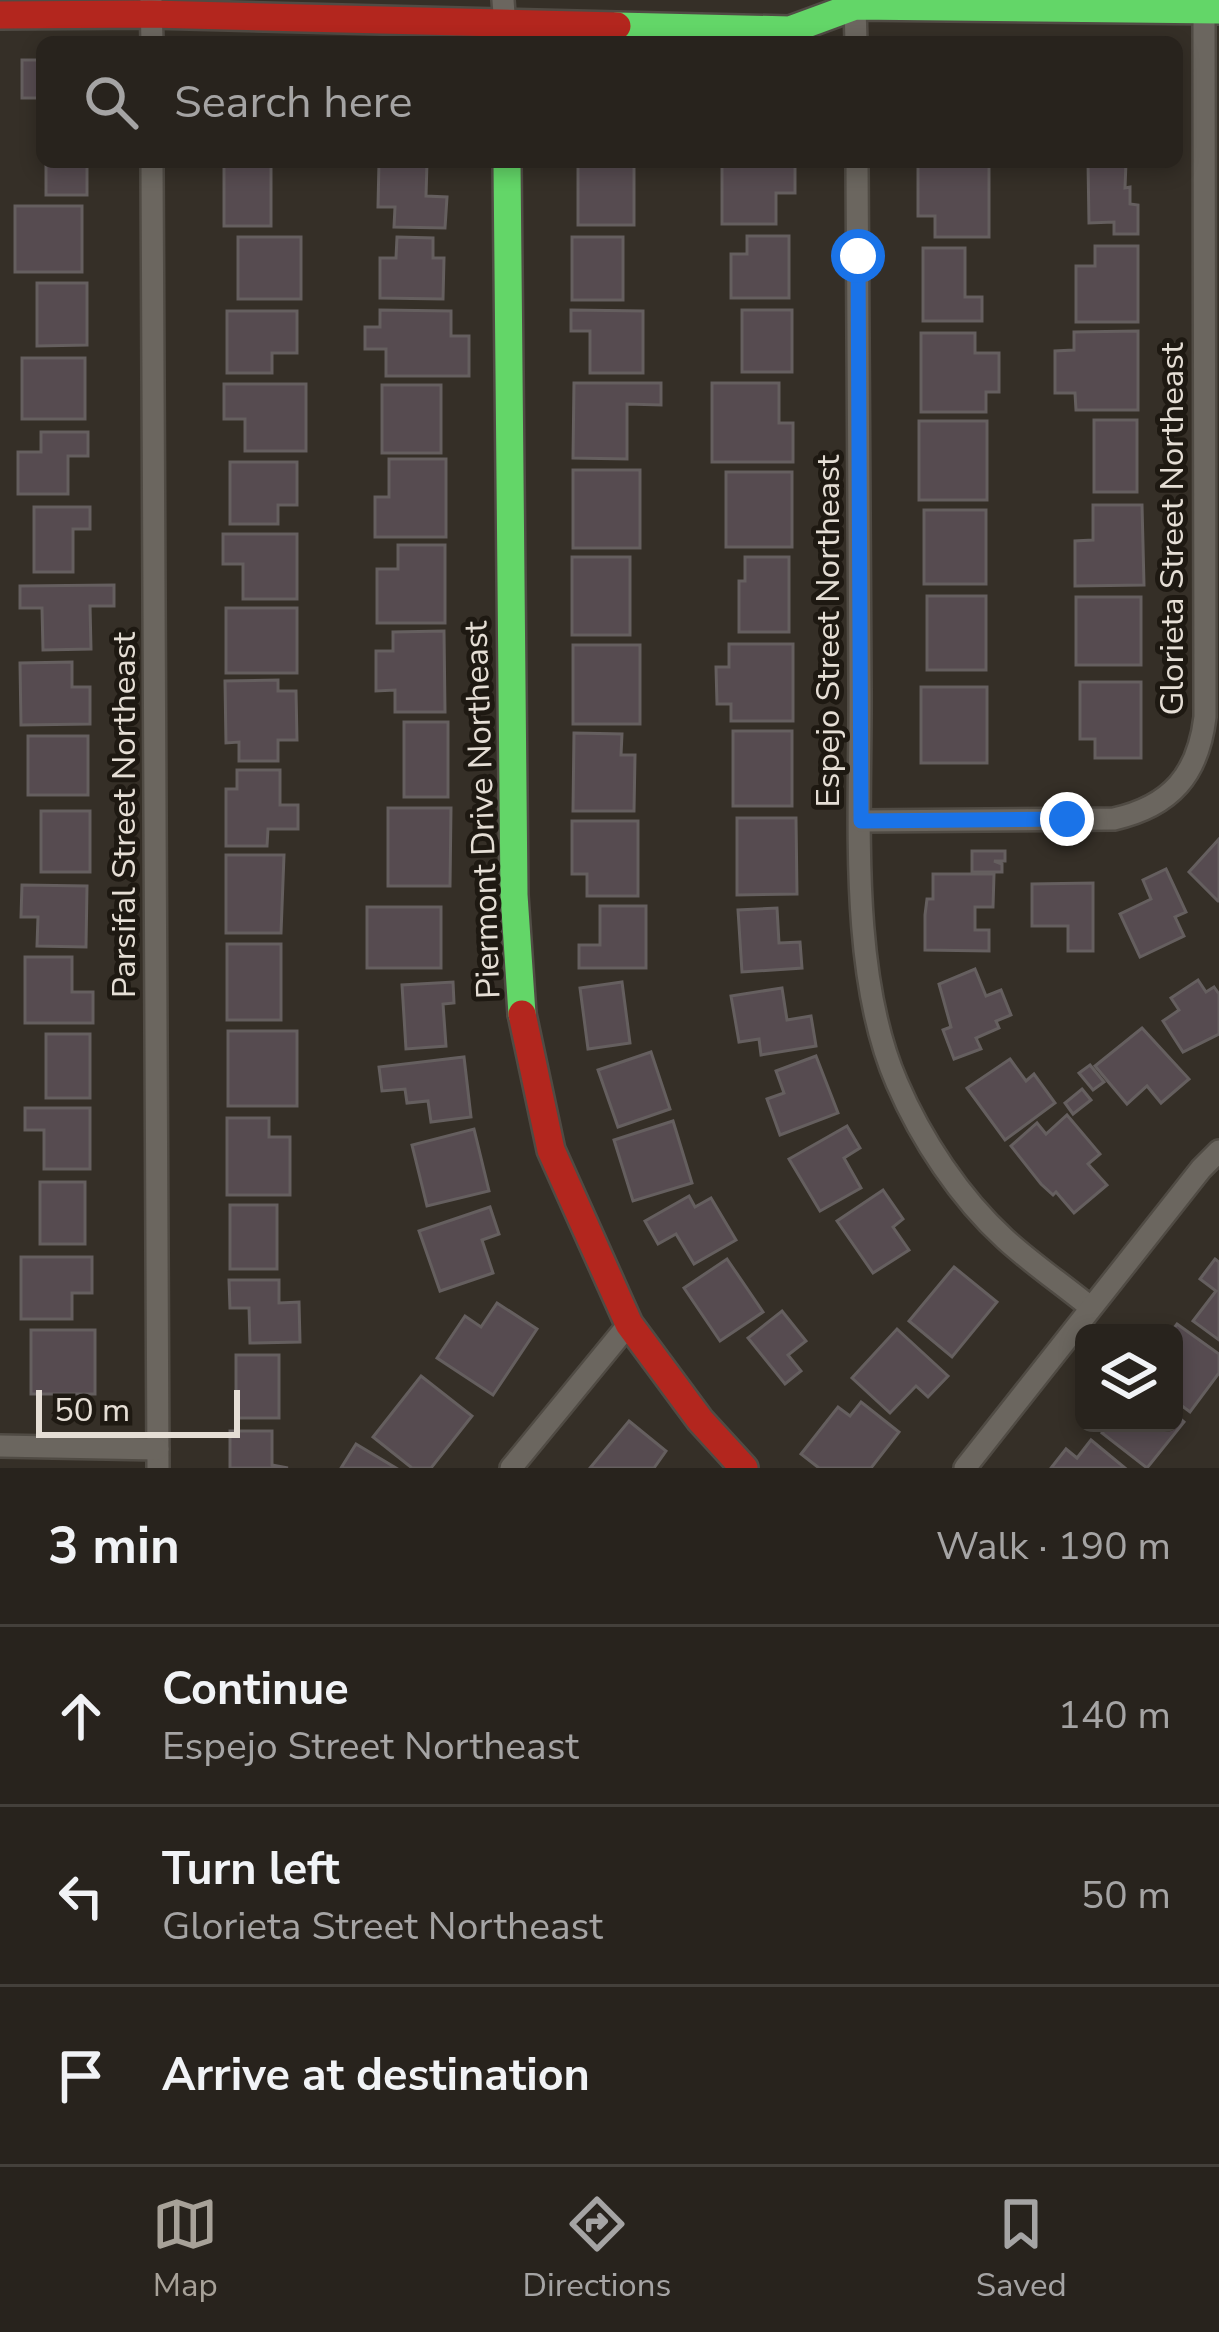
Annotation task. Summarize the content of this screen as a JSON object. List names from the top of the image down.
{
  "streets": {
    "street": [
      "Glorieta Street Northeast",
      "Espejo Street Northeast",
      "Piermont Drive Northeast",
      "Parsifal Street Northeast"
    ]
  },
  "crossings": [
    ["Glorieta Street Northeast", "Espejo Street Northeast"]
  ],
  "scale_bar": "50 m",
  "page": {
    "search": "Search here",
    "scale": "50 m",
    "heading": ["3 min", "Walk · 190 m"],
    "list": [
      ["Continue", "Espejo Street Northeast", "140 m"],
      ["Turn left", "Glorieta Street Northeast", "50 m"],
      "Arrive at destination"
    ],
    "nav": ["Map", "Directions", "Saved"]
  }
}
